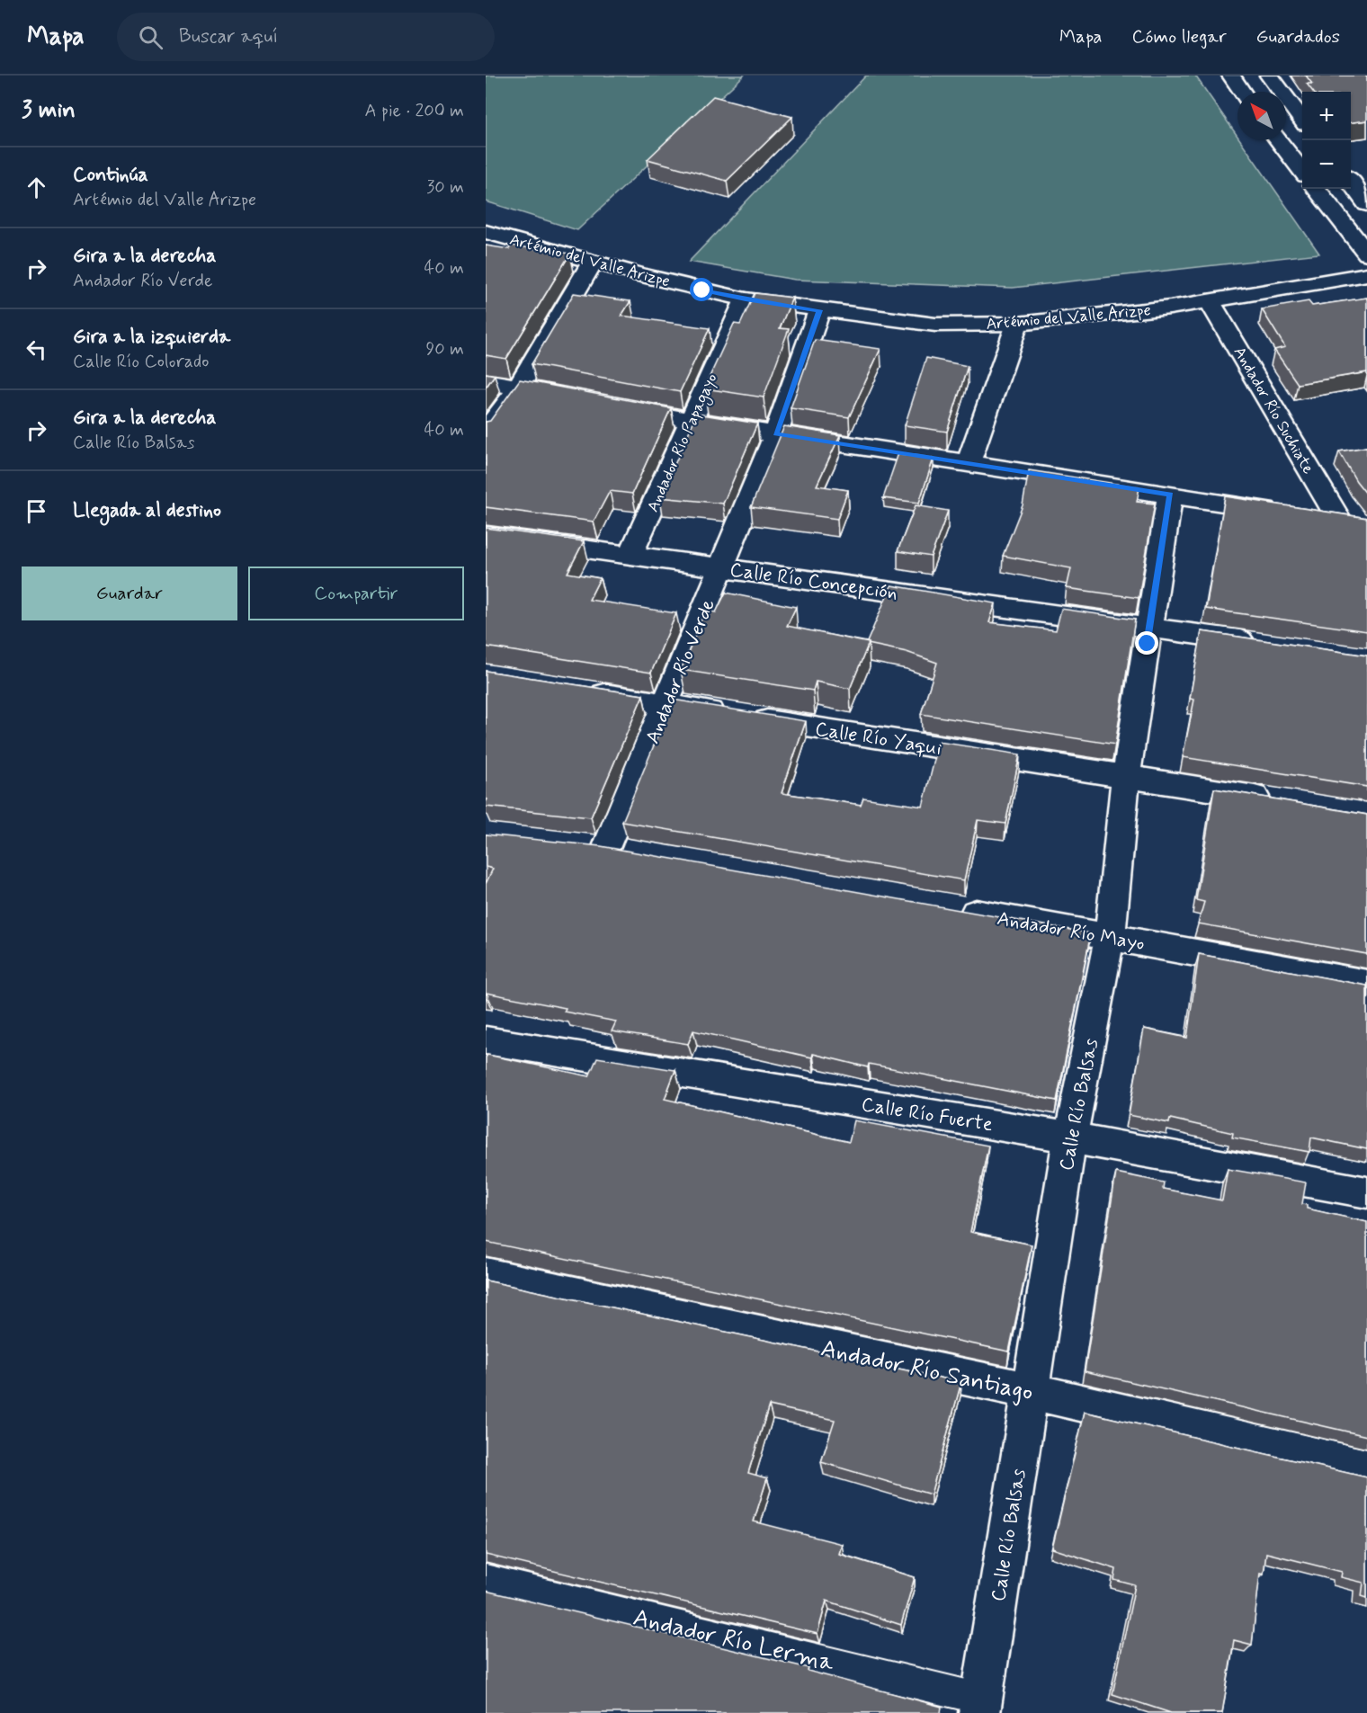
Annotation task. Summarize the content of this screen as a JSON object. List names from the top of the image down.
{
  "streets": {
    "street": [
      "Artémio del Valle Arizpe",
      "Andador Río Suchiate",
      "Andador Río Papagayo",
      "Calle Río Concepción",
      "Andador Río Verde",
      "Calle Río Yaqui",
      "Andador Río Mayo",
      "Calle Río Balsas",
      "Calle Río Fuerte",
      "Andador Río Santiago"
    ],
    "lane": ["Andador Río Lerma"]
  },
  "crossings": [
    ["Artémio del Valle Arizpe", "Andador Río Suchiate"],
    ["Artémio del Valle Arizpe", "Andador Río Papagayo"],
    ["Artémio del Valle Arizpe", "Andador Río Verde"],
    ["Andador Río Suchiate", "Calle Río Balsas"],
    ["Andador Río Papagayo", "Calle Río Concepción"],
    ["Calle Río Concepción", "Andador Río Verde"],
    ["Calle Río Concepción", "Calle Río Balsas"],
    ["Andador Río Verde", "Calle Río Yaqui"],
    ["Calle Río Yaqui", "Calle Río Balsas"],
    ["Andador Río Mayo", "Calle Río Balsas"],
    ["Calle Río Balsas", "Calle Río Fuerte"],
    ["Calle Río Balsas", "Andador Río Santiago"],
    ["Calle Río Balsas", "Andador Río Lerma"]
  ],
  "north": "top left",
  "page": {
    "header": "Mapa",
    "search": "Buscar aquí",
    "nav": ["Mapa", "Cómo llegar", "Guardados"],
    "heading": ["3 min", "A pie · 200 m"],
    "map_buttons": ["+", "−"],
    "list": [
      ["Continúa", "Artémio del Valle Arizpe", "30 m"],
      ["Gira a la derecha", "Andador Río Verde", "40 m"],
      ["Gira a la izquierda", "Calle Río Colorado", "90 m"],
      ["Gira a la derecha", "Calle Río Balsas", "40 m"],
      "Llegada al destino"
    ],
    "buttons": ["Guardar", "Compartir"]
  }
}
